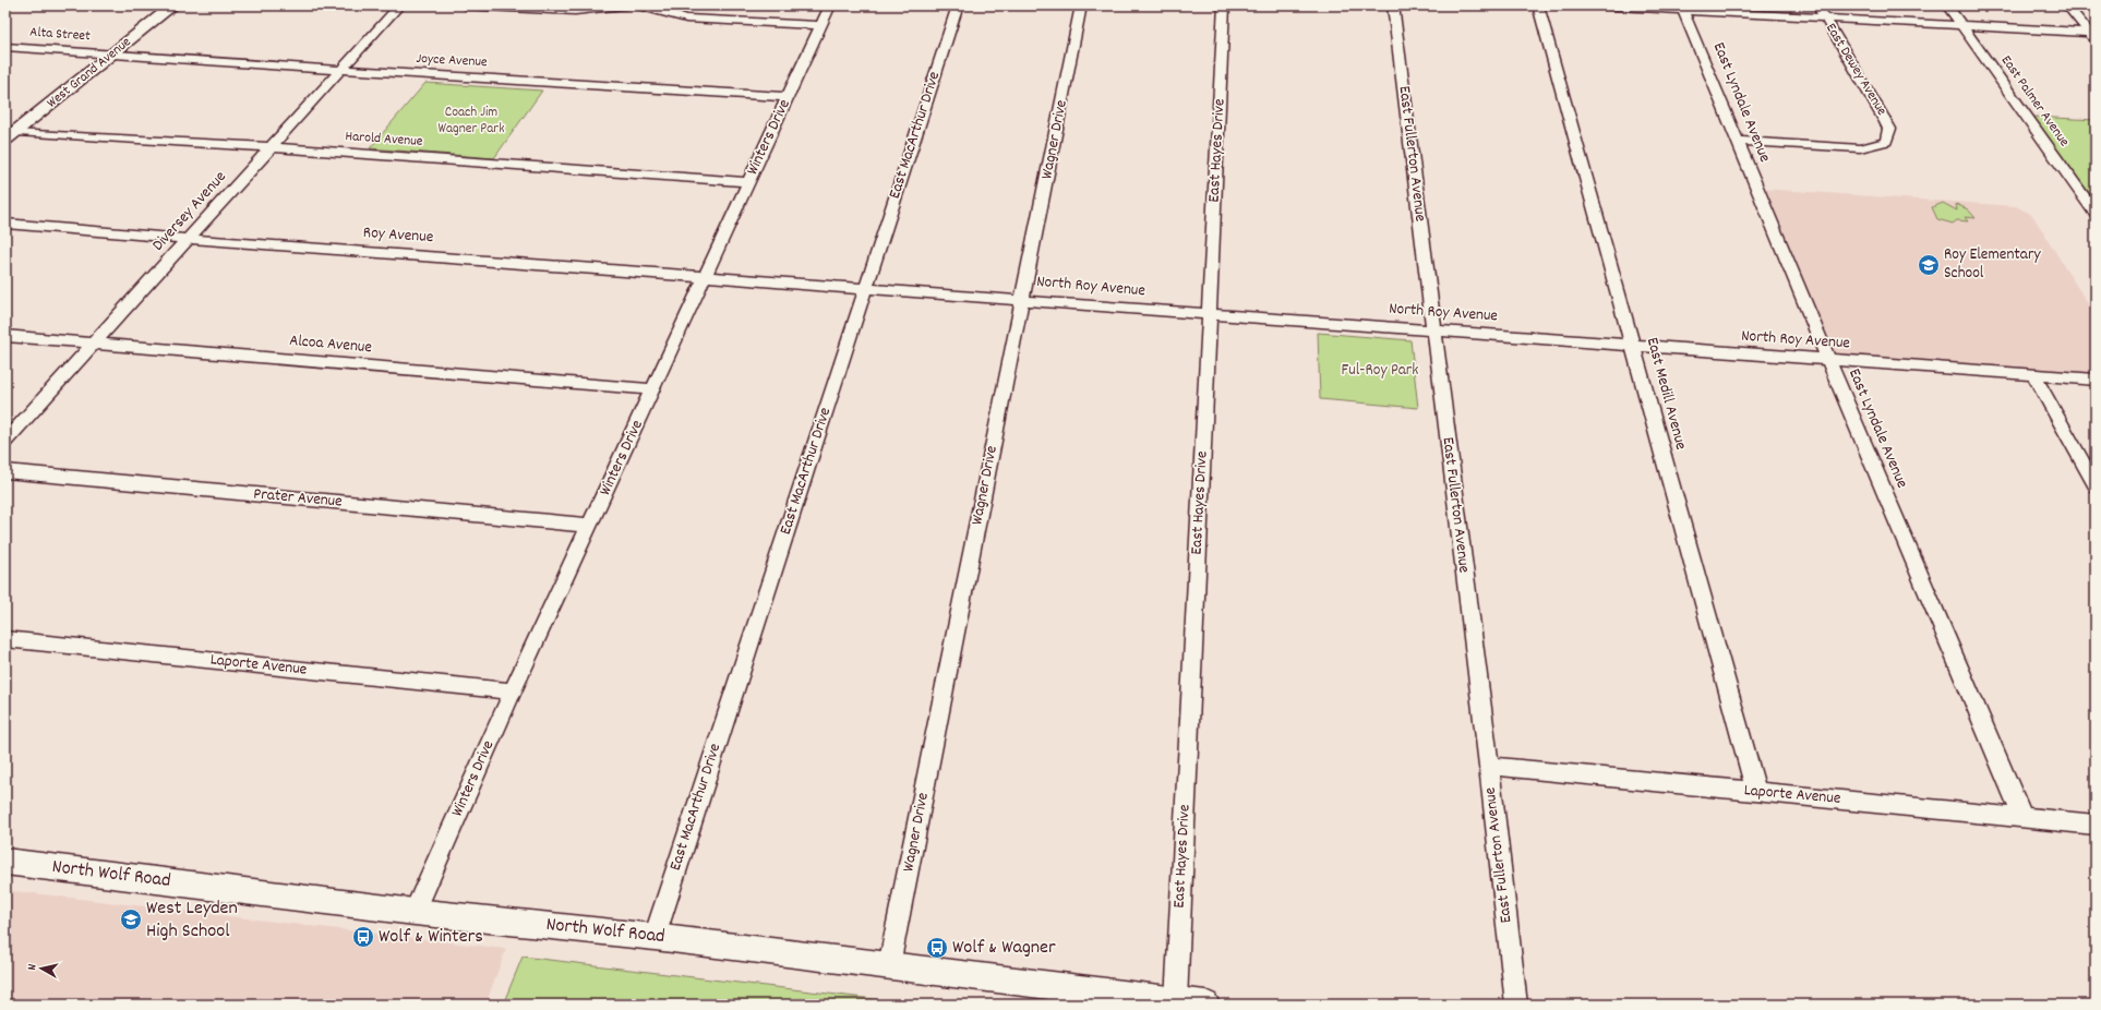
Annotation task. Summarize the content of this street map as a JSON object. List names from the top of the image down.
{
  "streets": {
    "main road": ["West Grand Avenue", "North Wolf Road"],
    "street": [
      "Alta Street",
      "Joyce Avenue",
      "East Dewey Avenue",
      "East Palmer Avenue",
      "East Lyndale Avenue",
      "East MacArthur Drive",
      "Winters Drive",
      "Harold Avenue",
      "Wagner Drive",
      "East Hayes Drive",
      "East Fullerton Avenue",
      "Diversey Avenue",
      "Roy Avenue",
      "North Roy Avenue",
      "Alcoa Avenue",
      "East Medill Avenue",
      "Prater Avenue",
      "Laporte Avenue"
    ]
  },
  "crossings": [
    ["Alta Street", "Joyce Avenue"],
    ["Alta Street", "West Grand Avenue"],
    ["Joyce Avenue", "West Grand Avenue"],
    ["Joyce Avenue", "Winters Drive"],
    ["Joyce Avenue", "Diversey Avenue"],
    ["East Dewey Avenue", "East Lyndale Avenue"],
    ["West Grand Avenue", "Harold Avenue"],
    ["East Lyndale Avenue", "North Roy Avenue"],
    ["East Lyndale Avenue", "Laporte Avenue"],
    ["East MacArthur Drive", "North Roy Avenue"],
    ["East MacArthur Drive", "North Wolf Road"],
    ["Winters Drive", "Harold Avenue"],
    ["Winters Drive", "Roy Avenue"],
    ["Winters Drive", "Alcoa Avenue"],
    ["Winters Drive", "Prater Avenue"],
    ["Winters Drive", "Laporte Avenue"],
    ["Winters Drive", "North Wolf Road"],
    ["Harold Avenue", "Diversey Avenue"],
    ["Wagner Drive", "North Roy Avenue"],
    ["Wagner Drive", "North Wolf Road"],
    ["East Hayes Drive", "North Roy Avenue"],
    ["East Hayes Drive", "North Wolf Road"],
    ["East Fullerton Avenue", "North Roy Avenue"],
    ["East Fullerton Avenue", "Laporte Avenue"],
    ["Diversey Avenue", "Roy Avenue"],
    ["Diversey Avenue", "Alcoa Avenue"],
    ["Roy Avenue", "North Roy Avenue"],
    ["North Roy Avenue", "East Medill Avenue"],
    ["East Medill Avenue", "Laporte Avenue"]
  ],
  "parks": ["Coach Jim Wagner Park", "Ful-Roy Park"],
  "places": {
    "school or university": ["Roy Elementary School", "West Leyden High School"],
    "bus stop": ["Wolf & Winters", "Wolf & Wagner"]
  },
  "north": "left"
}
